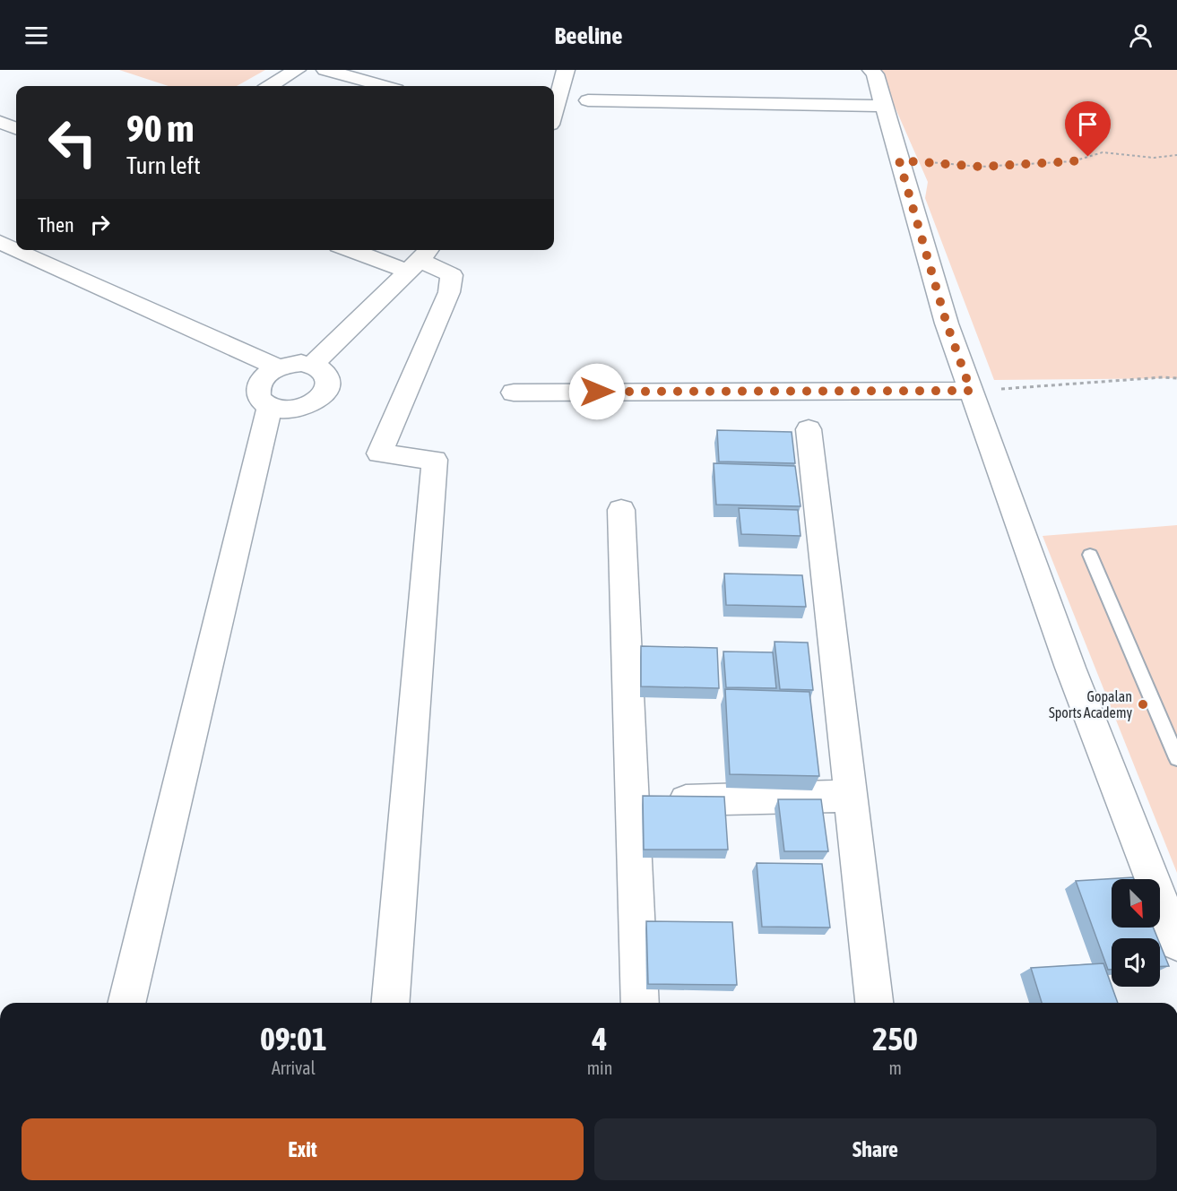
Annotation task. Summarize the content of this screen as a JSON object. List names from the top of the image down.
{
  "places": ["Gopalan Sports Academy"],
  "north": "bottom right",
  "page": {
    "header": "Beeline",
    "turn": ["90 m", "Turn left"],
    "then": "Then",
    "eta": [
      "09:01",
      "Arrival",
      "4",
      "min",
      "250",
      "m"
    ],
    "buttons": ["Exit", "Share"]
  }
}
